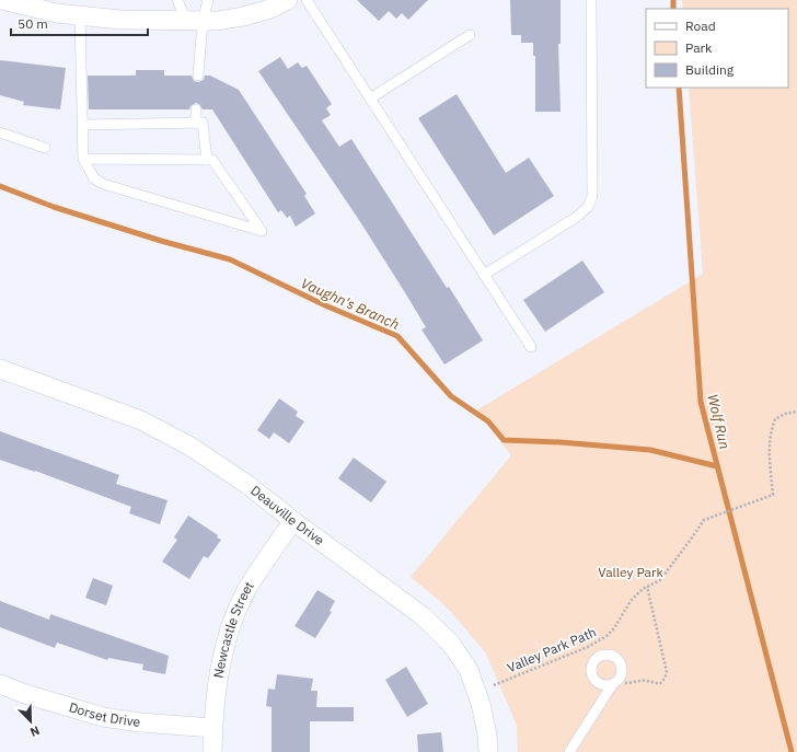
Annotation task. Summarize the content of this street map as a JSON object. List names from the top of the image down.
{
  "streets": {
    "street": ["Deauville Drive", "Newcastle Street", "Dorset Drive"],
    "path": ["Valley Park Path"]
  },
  "crossings": [
    ["Deauville Drive", "Newcastle Street"],
    ["Deauville Drive", "Valley Park Path"],
    ["Newcastle Street", "Dorset Drive"]
  ],
  "water": ["Vaughn's Branch", "Wolf Run"],
  "parks": ["Valley Park"],
  "legend": ["Road", "Park", "Building"],
  "scale_bar": "50 m",
  "north": "bottom right"
}
